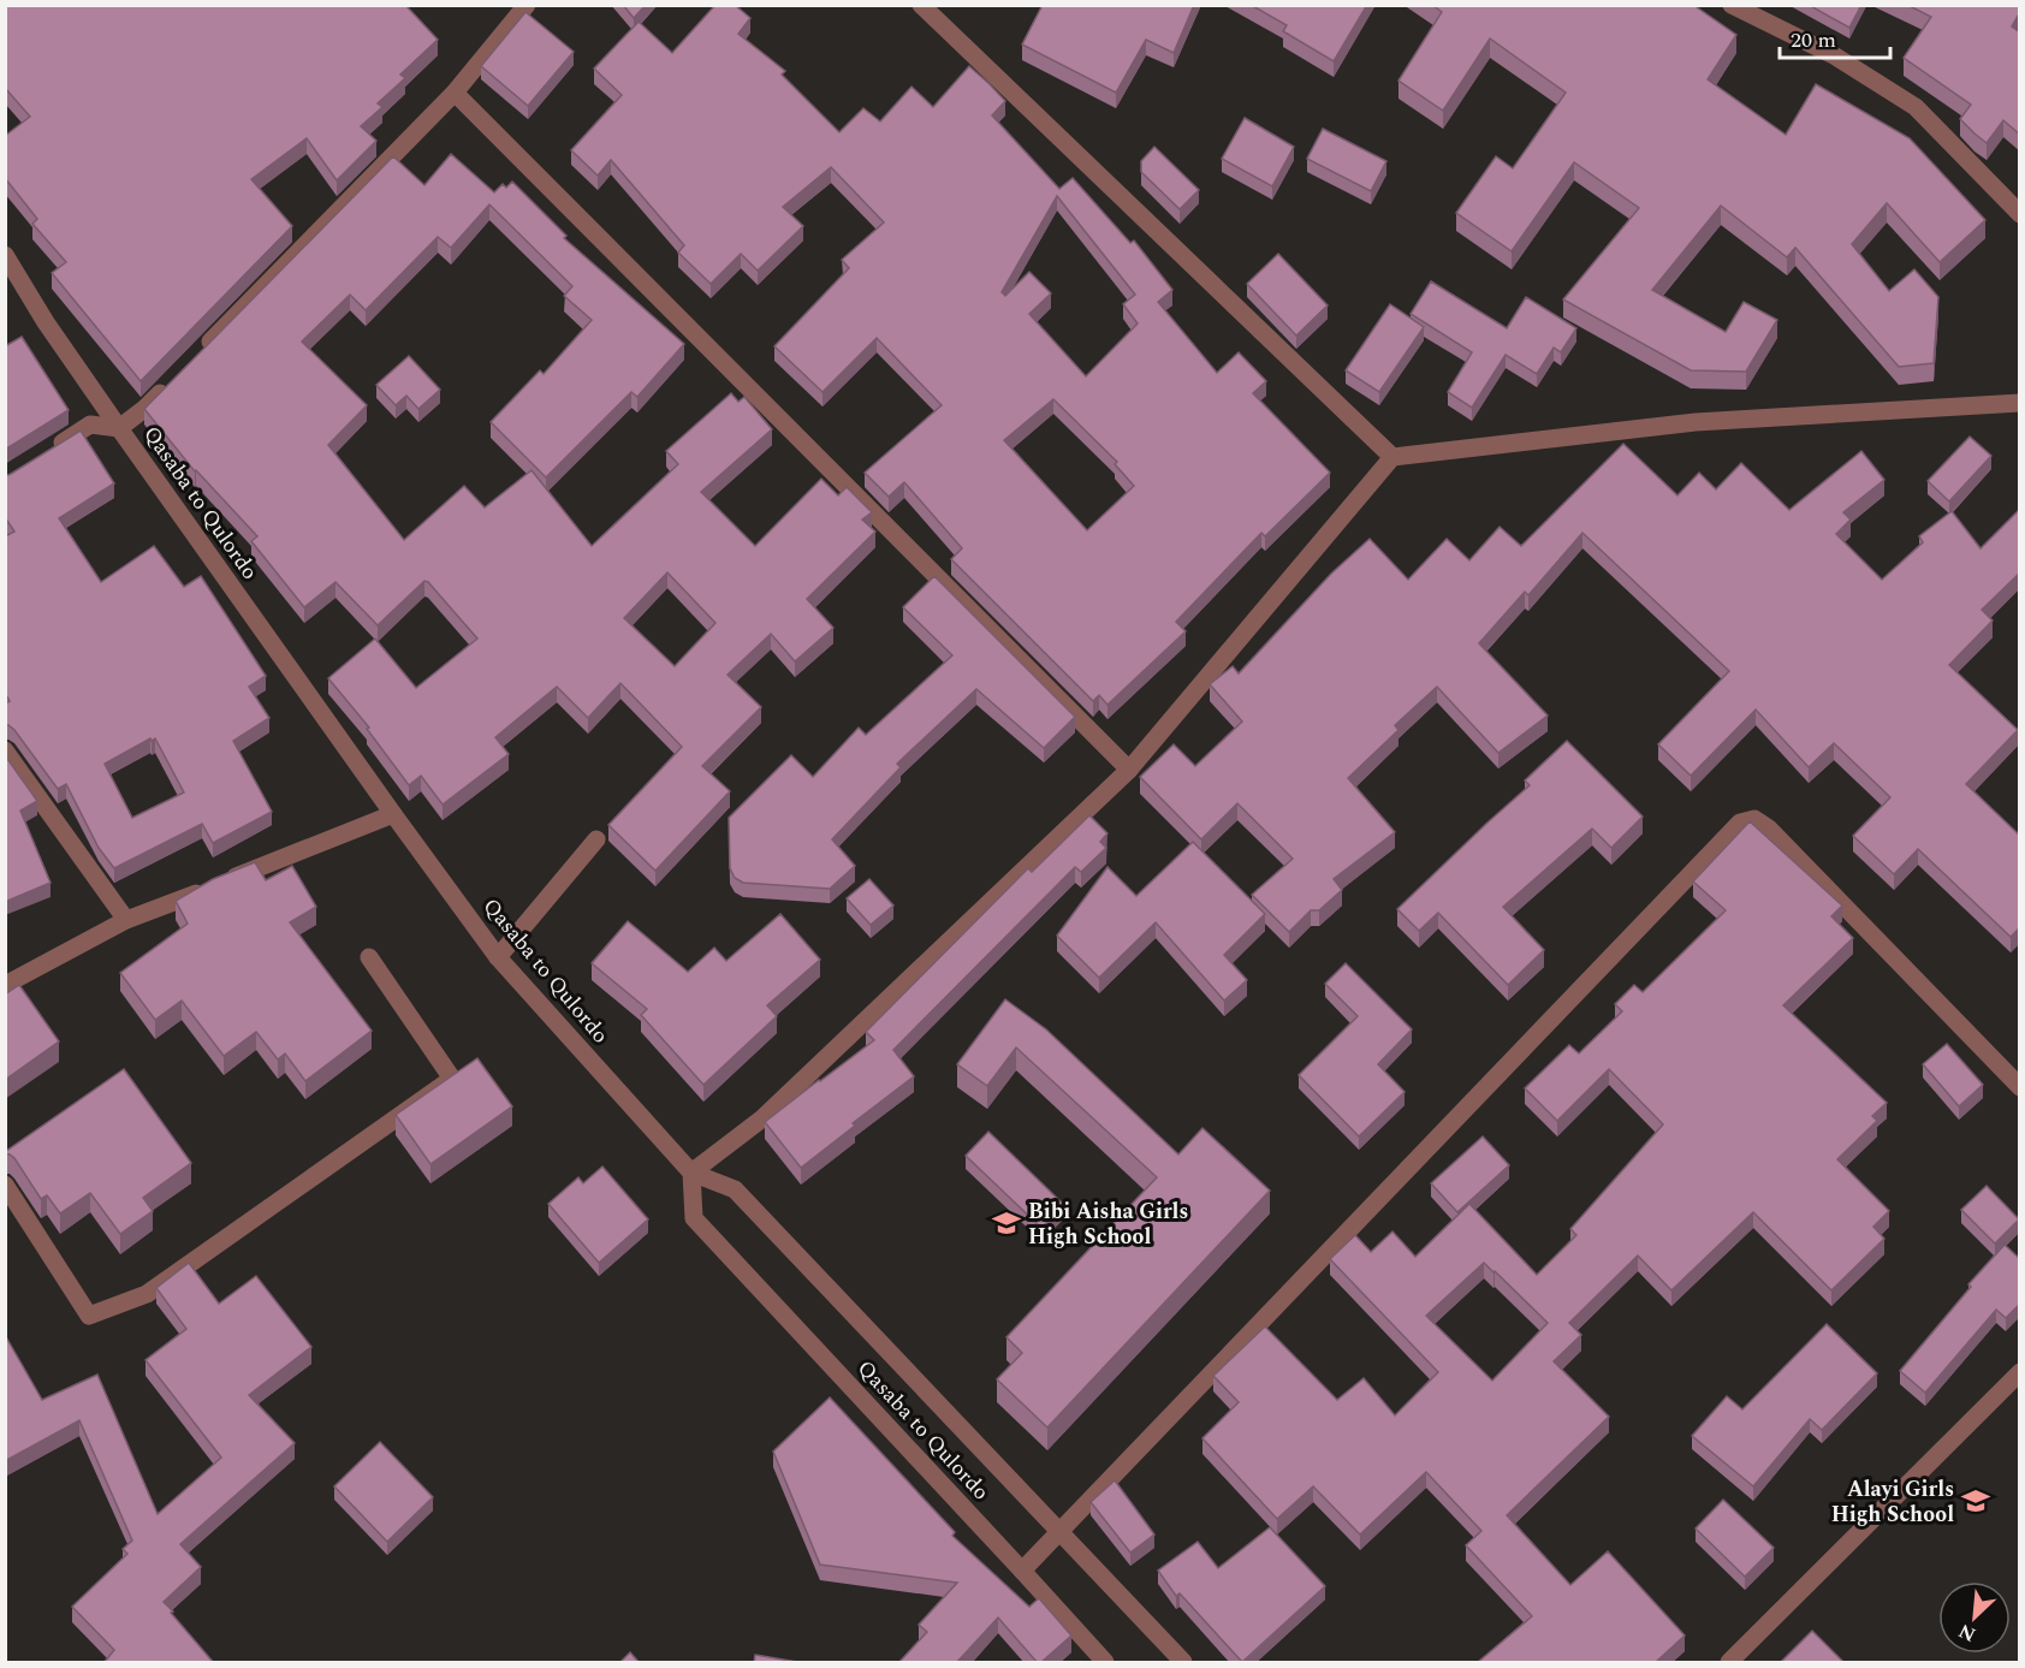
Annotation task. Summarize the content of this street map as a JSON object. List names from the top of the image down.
{
  "streets": {
    "street": ["Qasaba to Qulordo"]
  },
  "places": {
    "school or university": ["Bibi Aisha Girls High School", "Alayi Girls High School"]
  },
  "scale_bar": "20 m",
  "north": "bottom left"
}
